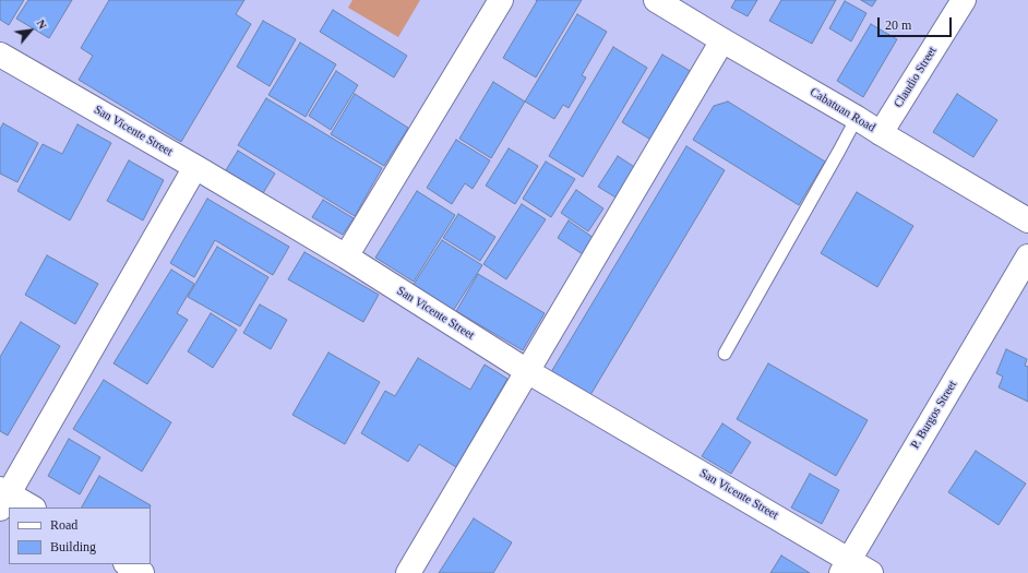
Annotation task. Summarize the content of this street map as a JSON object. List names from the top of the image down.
{
  "streets": {
    "main road": [
      "Claudio Street",
      "Cabatuan Road",
      "San Vicente Street",
      "P. Burgos Street"
    ]
  },
  "crossings": [
    ["Claudio Street", "Cabatuan Road"],
    ["San Vicente Street", "P. Burgos Street"]
  ],
  "legend": ["Road", "Building"],
  "scale_bar": "20 m",
  "north": "top right"
}
